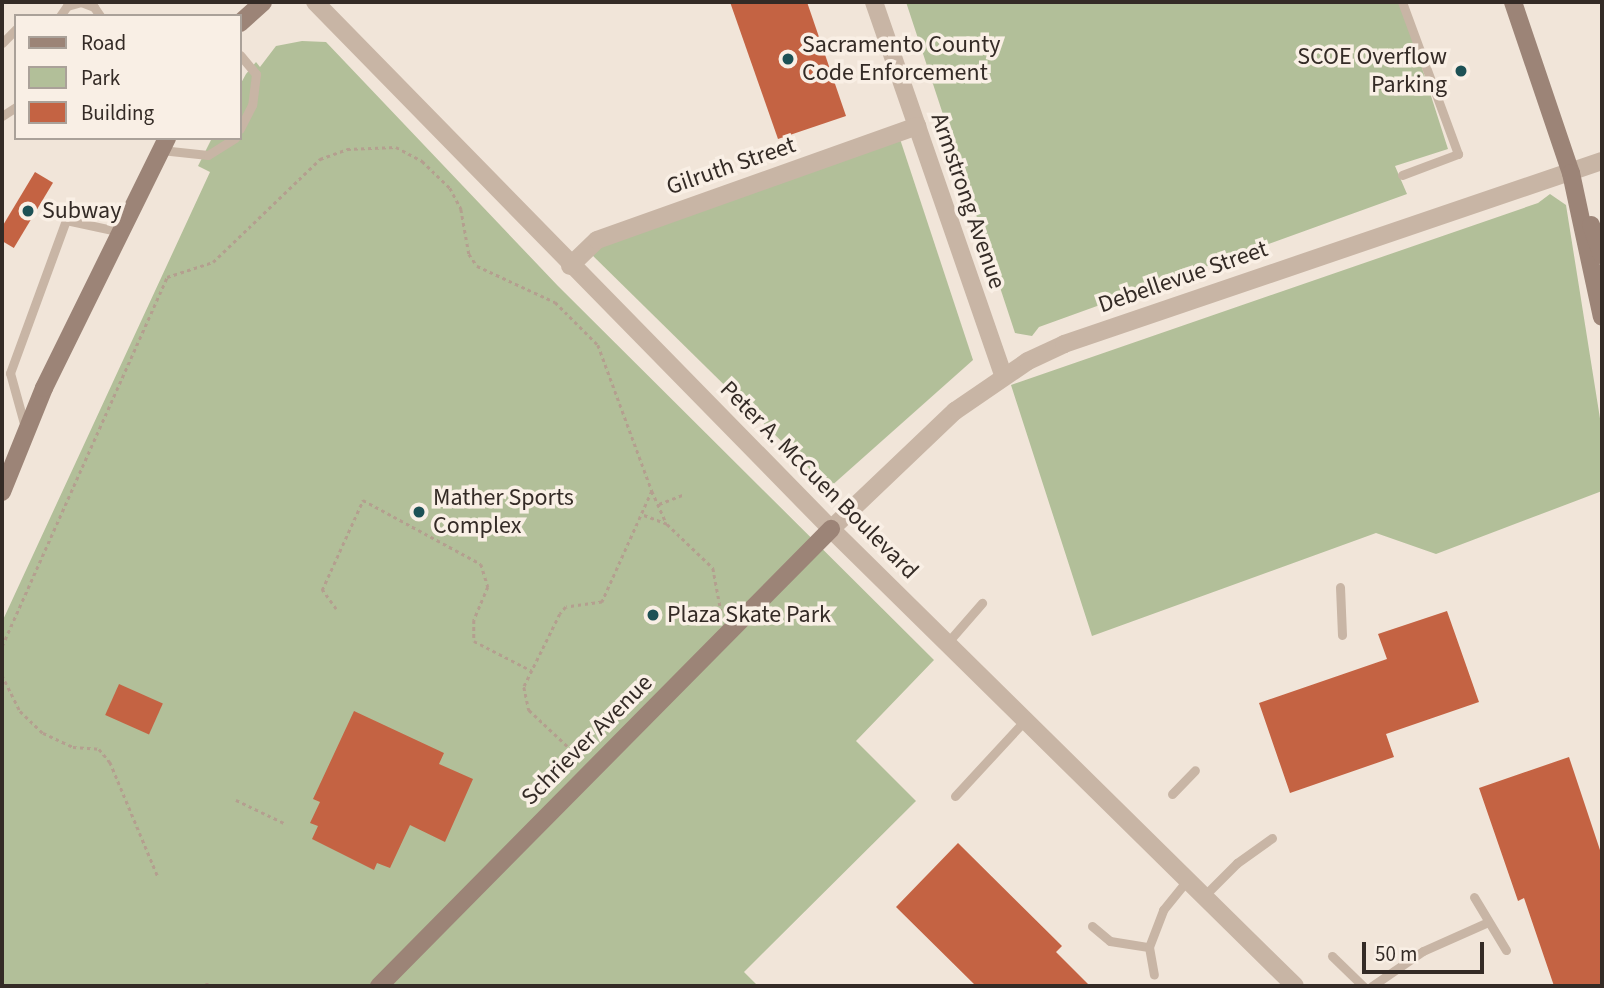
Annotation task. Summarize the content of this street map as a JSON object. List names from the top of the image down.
{
  "streets": {
    "street": [
      "Gilruth Street",
      "Armstrong Avenue",
      "Debellevue Street",
      "Peter A. McCuen Boulevard",
      "Schriever Avenue"
    ]
  },
  "crossings": [
    ["Gilruth Street", "Armstrong Avenue"],
    ["Gilruth Street", "Peter A. McCuen Boulevard"],
    ["Armstrong Avenue", "Debellevue Street"],
    ["Debellevue Street", "Peter A. McCuen Boulevard"],
    ["Debellevue Street", "Schriever Avenue"],
    ["Peter A. McCuen Boulevard", "Schriever Avenue"]
  ],
  "places": [
    "Sacramento County Code Enforcement",
    "SCOE Overflow Parking",
    "Subway",
    "Mather Sports Complex",
    "Plaza Skate Park"
  ],
  "legend": ["Road", "Park", "Building"],
  "scale_bar": "50 m"
}
